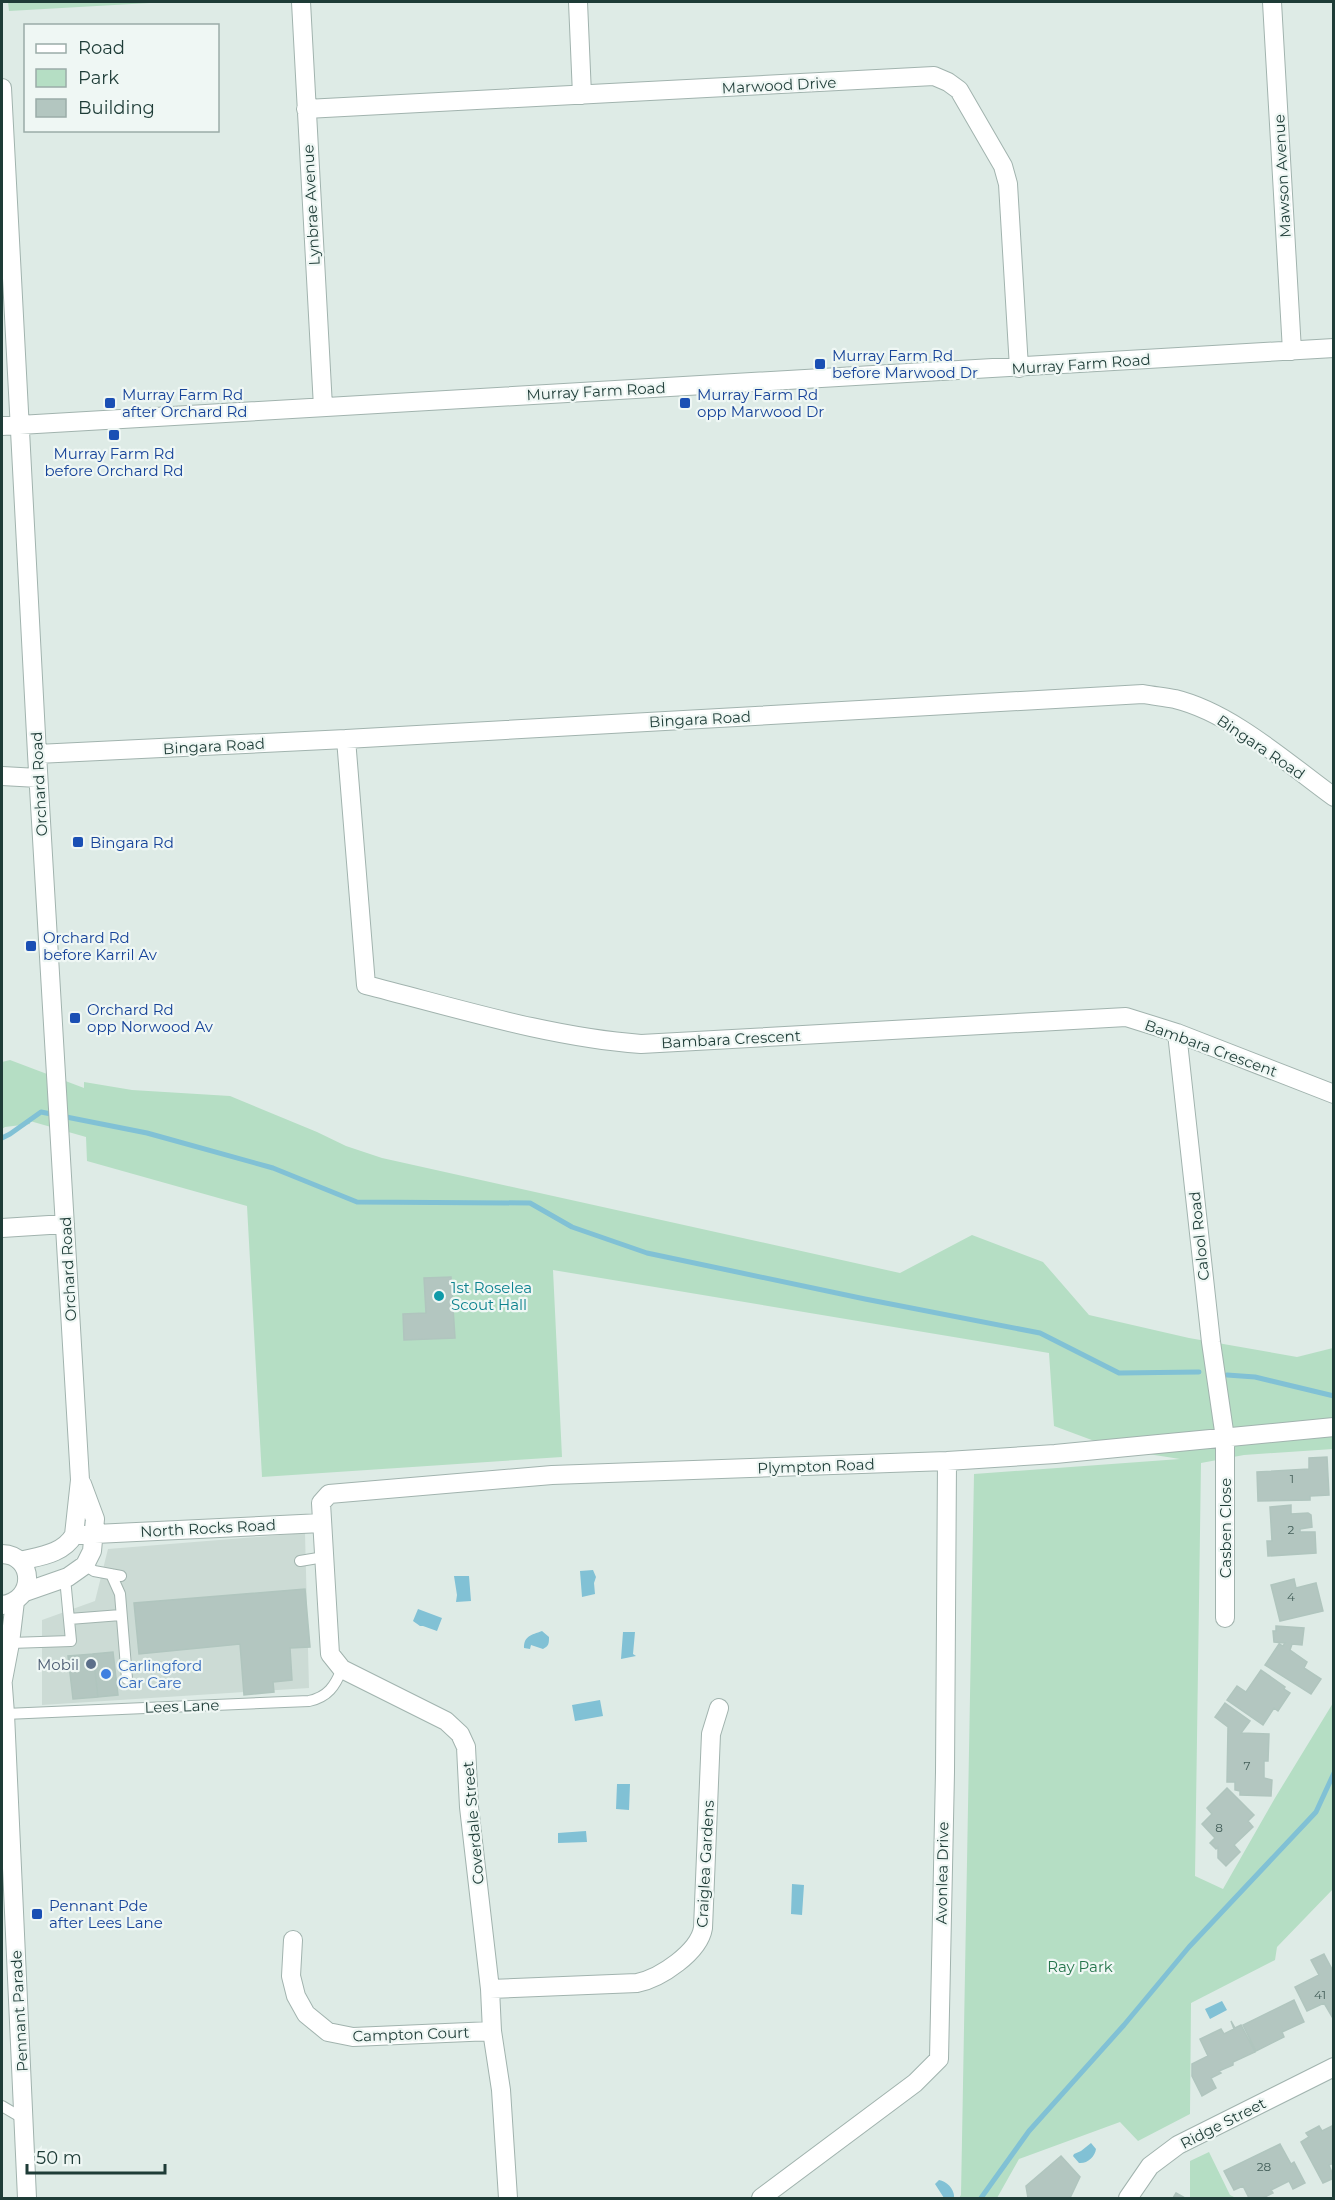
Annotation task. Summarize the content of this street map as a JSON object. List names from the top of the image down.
{
  "streets": {
    "street": [
      "Marwood Drive",
      "Mawson Avenue",
      "Lynbrae Avenue",
      "Murray Farm Road",
      "Bingara Road",
      "Orchard Road",
      "Bambara Crescent",
      "Calool Road",
      "Plympton Road",
      "North Rocks Road",
      "Casben Close",
      "Coverdale Street",
      "Craiglea Gardens",
      "Avonlea Drive",
      "Pennant Parade",
      "Campton Court",
      "Ridge Street"
    ],
    "lane": ["Lees Lane"]
  },
  "crossings": [
    ["Marwood Drive", "Lynbrae Avenue"],
    ["Marwood Drive", "Murray Farm Road"],
    ["Mawson Avenue", "Murray Farm Road"],
    ["Lynbrae Avenue", "Murray Farm Road"],
    ["Murray Farm Road", "Orchard Road"],
    ["Bingara Road", "Orchard Road"],
    ["Bingara Road", "Bambara Crescent"],
    ["Orchard Road", "North Rocks Road"],
    ["Bambara Crescent", "Calool Road"],
    ["Calool Road", "Plympton Road"],
    ["Calool Road", "Casben Close"],
    ["Plympton Road", "North Rocks Road"],
    ["Plympton Road", "Casben Close"],
    ["Plympton Road", "Avonlea Drive"],
    ["Lees Lane", "Coverdale Street"],
    ["Lees Lane", "Pennant Parade"],
    ["Coverdale Street", "Craiglea Gardens"],
    ["Coverdale Street", "Campton Court"]
  ],
  "parks": ["Ray Park"],
  "places": {
    "transit": [
      "Murray Farm Rd before Marwood Dr",
      "Murray Farm Rd after Orchard Rd",
      "Murray Farm Rd opp Marwood Dr",
      "Murray Farm Rd before Orchard Rd",
      "Bingara Rd",
      "Orchard Rd before Karril Av",
      "Orchard Rd opp Norwood Av",
      "Pennant Pde after Lees Lane"
    ],
    "other": ["1st Roselea Scout Hall", "Mobil", "Carlingford Car Care"]
  },
  "house_numbers": [
    "1",
    "2",
    "4",
    "7",
    "8",
    "41",
    "28"
  ],
  "legend": ["Road", "Park", "Building"],
  "scale_bar": "50 m"
}
